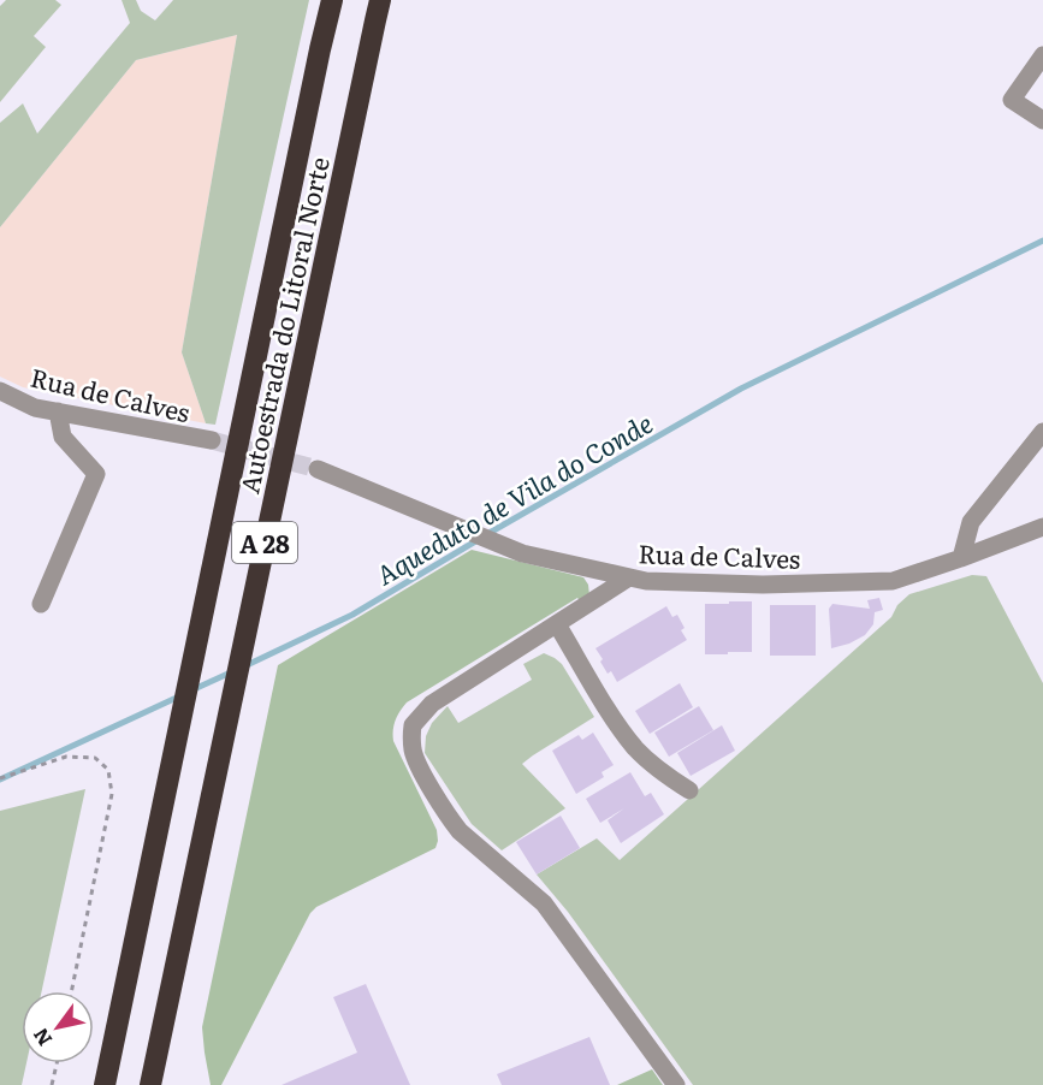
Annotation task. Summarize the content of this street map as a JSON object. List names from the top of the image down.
{
  "streets": {
    "highway": ["Autoestrada do Litoral Norte", "A 28"],
    "street": ["Rua de Calves"]
  },
  "water": ["Aqueduto de Vila do Conde"],
  "north": "bottom left"
}
